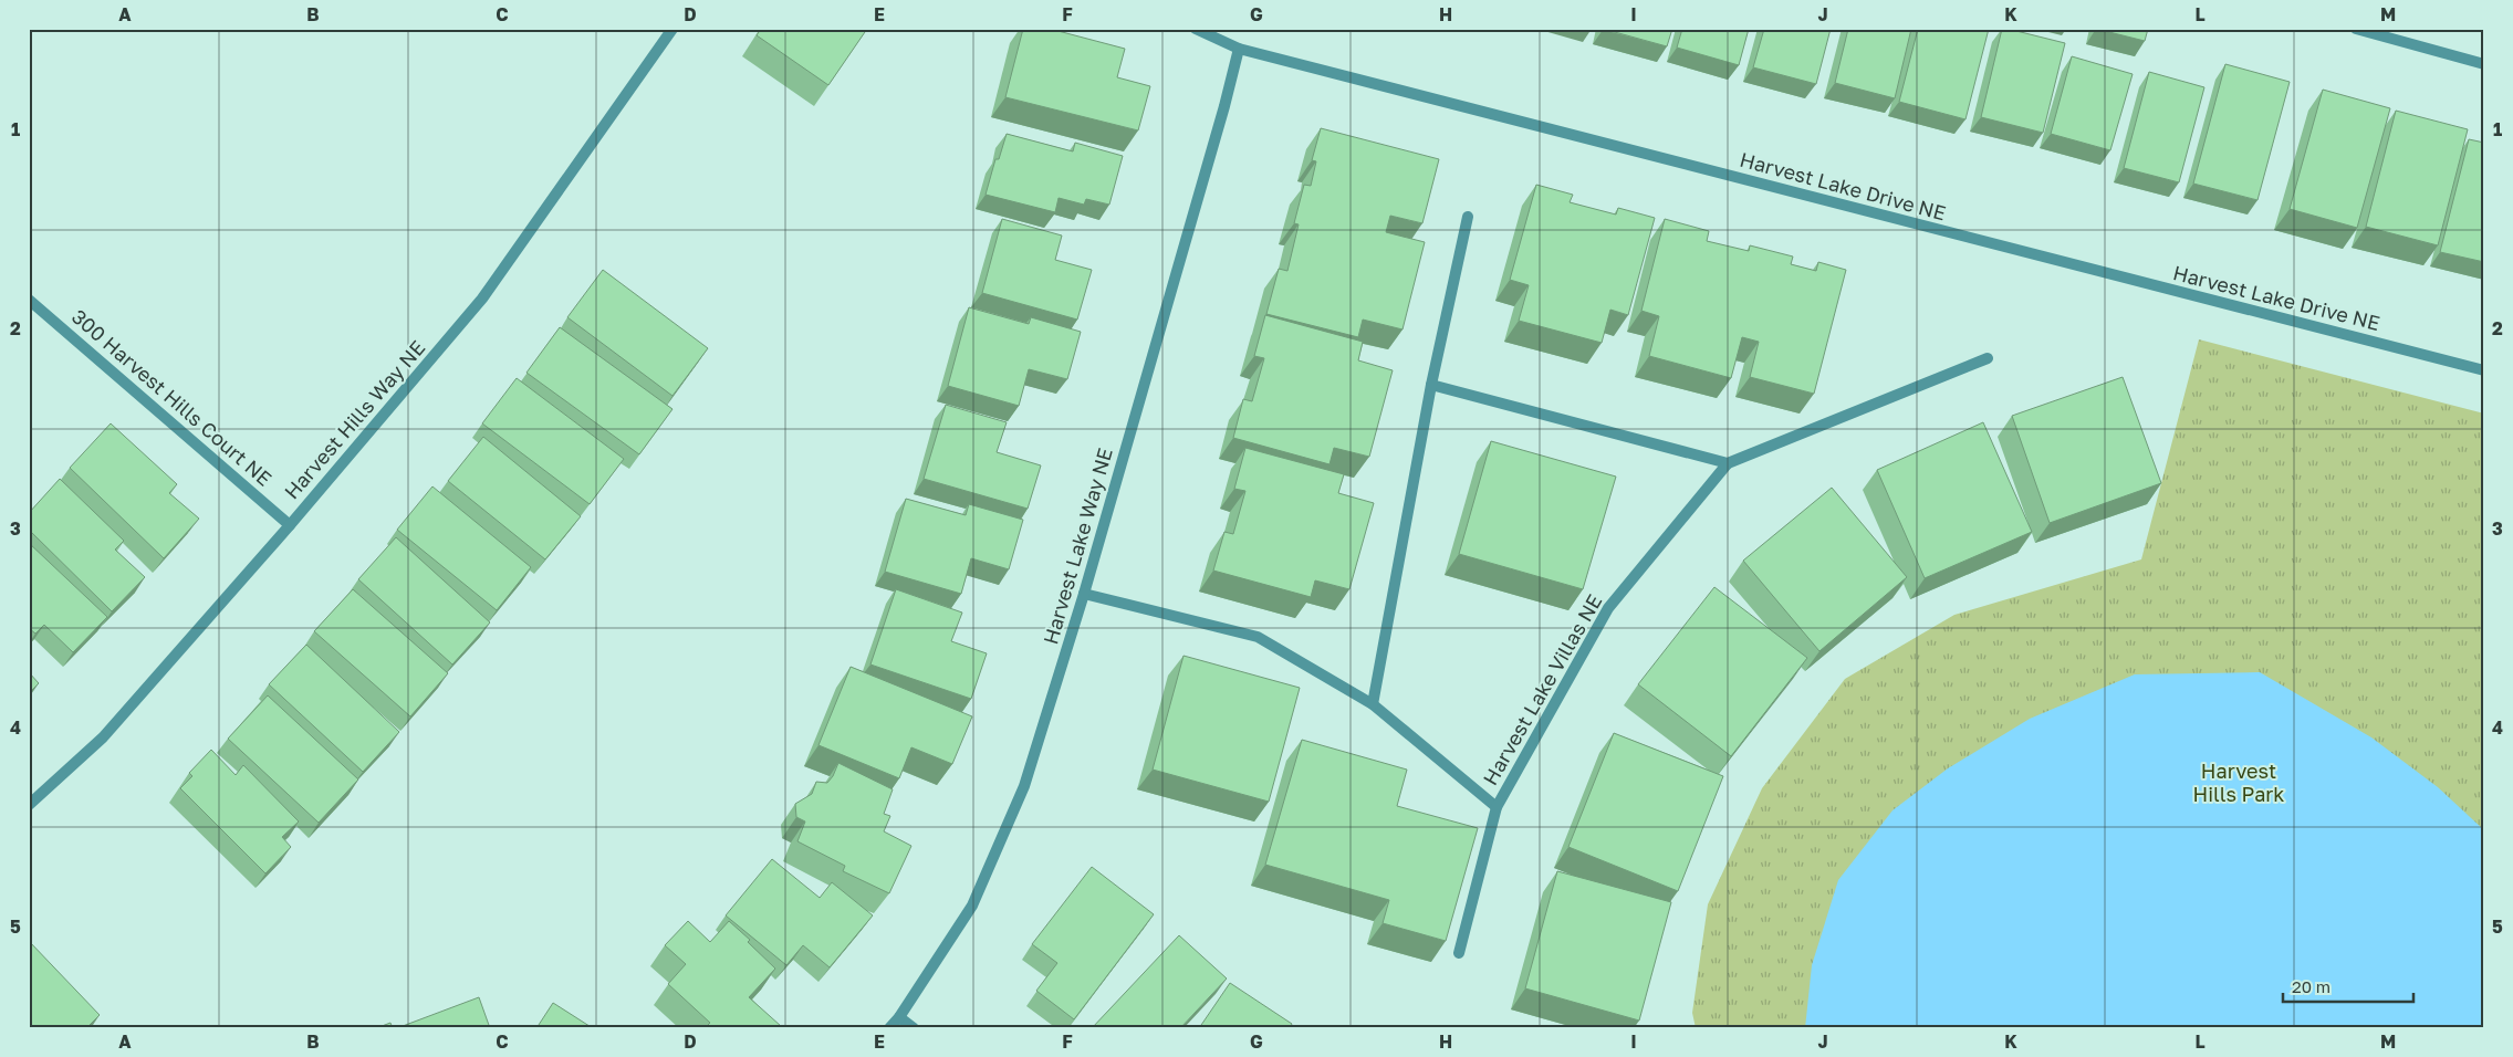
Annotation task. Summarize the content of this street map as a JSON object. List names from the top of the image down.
{
  "streets": {
    "street": [
      "Harvest Lake Drive NE",
      "300 Harvest Hills Court NE",
      "Harvest Hills Way NE",
      "Harvest Lake Way NE",
      "Harvest Lake Villas NE"
    ]
  },
  "crossings": [
    ["Harvest Lake Drive NE", "Harvest Lake Way NE"],
    ["300 Harvest Hills Court NE", "Harvest Hills Way NE"],
    ["Harvest Lake Way NE", "Harvest Lake Villas NE"]
  ],
  "parks": ["Harvest Hills Park"],
  "scale_bar": "20 m",
  "grid": {
    "columns": [
      "A",
      "B",
      "C",
      "D",
      "E",
      "F",
      "G",
      "H",
      "I",
      "J",
      "K",
      "L",
      "M"
    ],
    "rows": [
      "1",
      "2",
      "3",
      "4",
      "5"
    ]
  }
}
